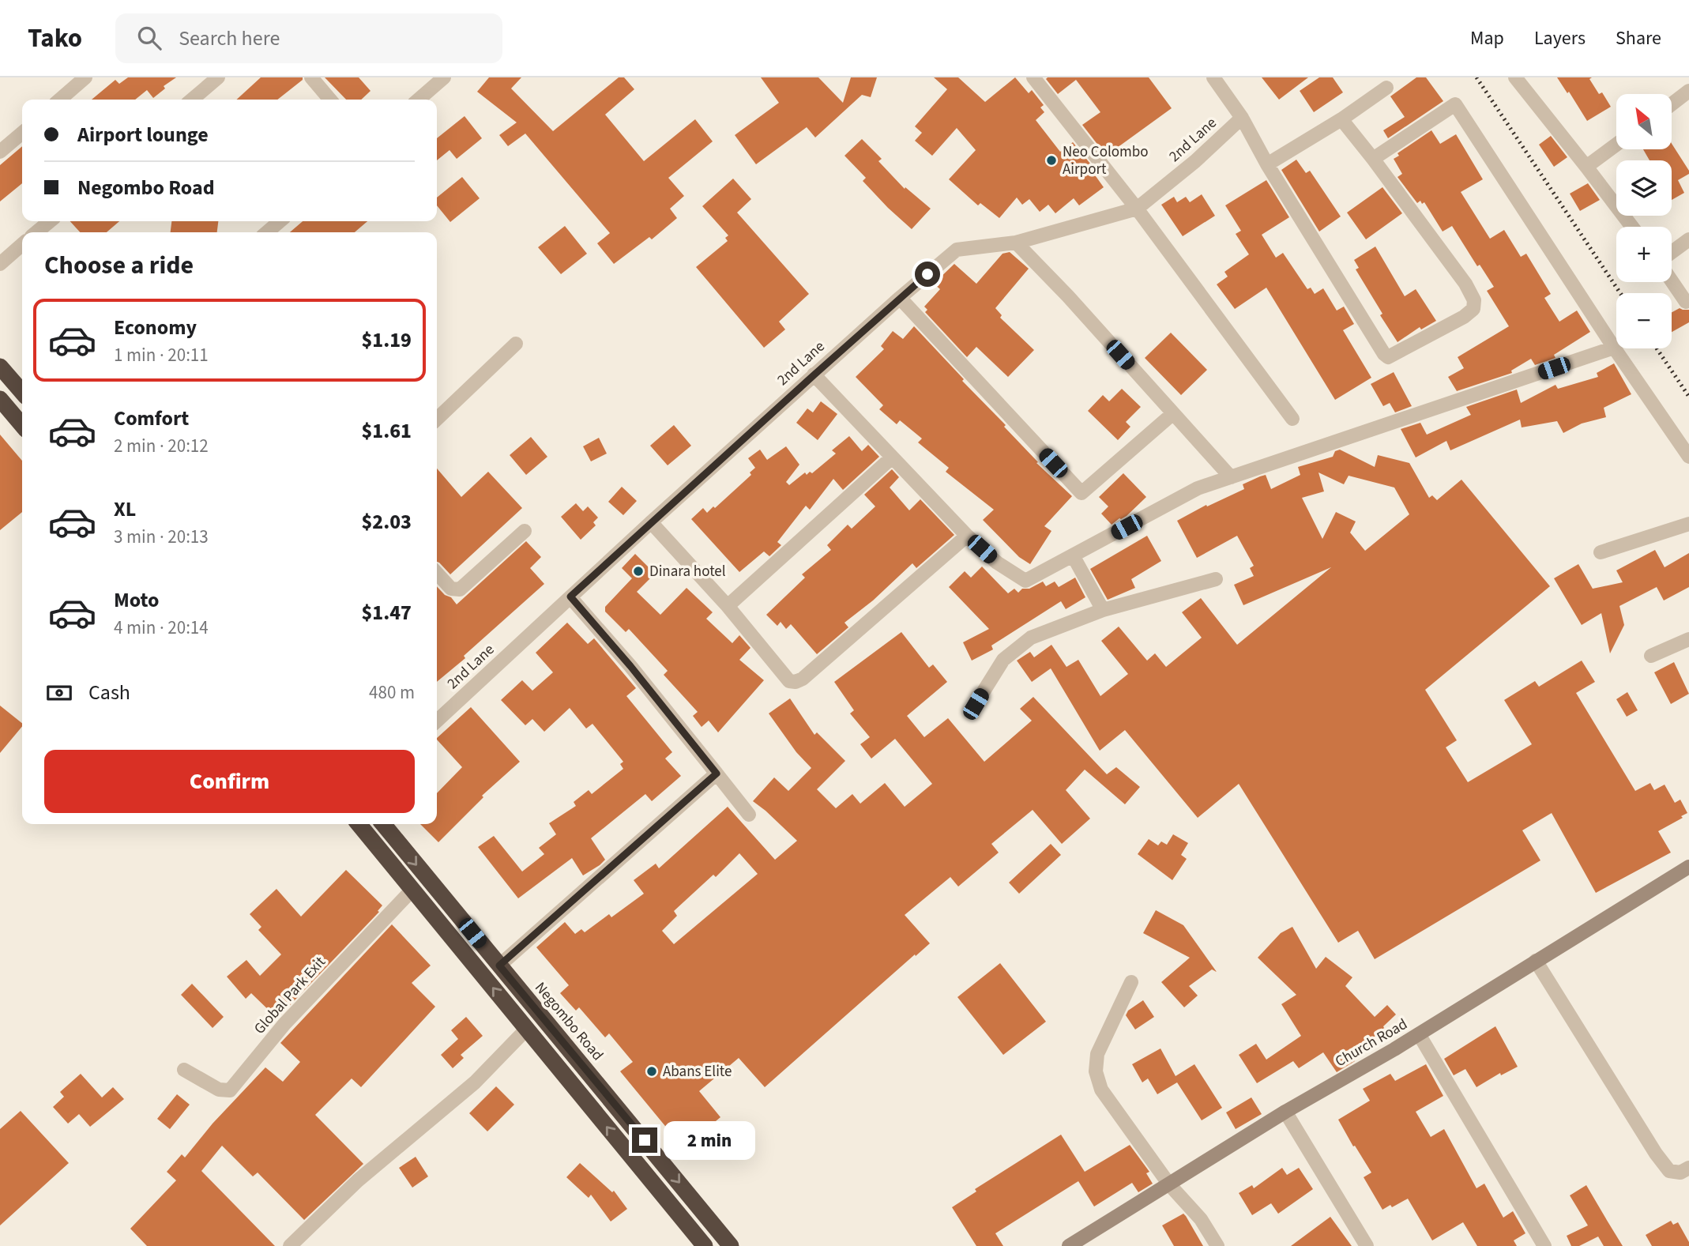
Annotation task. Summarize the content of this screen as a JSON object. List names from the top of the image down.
{
  "streets": {
    "highway": ["Negombo Road"],
    "street": ["2nd Lane", "Global Park Exit", "Church Road"]
  },
  "places": ["Neo Colombo Airport", "Dinara hotel", "Abans Elite"],
  "north": "top left",
  "page": {
    "header": "Tako",
    "search": "Search here",
    "nav": ["Map", "Layers", "Share"],
    "map_buttons": ["+", "−"],
    "banner": ["Airport lounge", "Negombo Road"],
    "heading": "Choose a ride",
    "list": [
      {
        "name": "Economy",
        "note": "1 min · 20:11",
        "value": "$1.19"
      },
      {
        "name": "Comfort",
        "note": "2 min · 20:12",
        "value": "$1.61"
      },
      {
        "name": "XL",
        "note": "3 min · 20:13",
        "value": "$2.03"
      },
      {
        "name": "Moto",
        "note": "4 min · 20:14",
        "value": "$1.47"
      }
    ],
    "pay": ["Cash", "480 m"],
    "buttons": "Confirm",
    "bubble": "2 min"
  }
}
